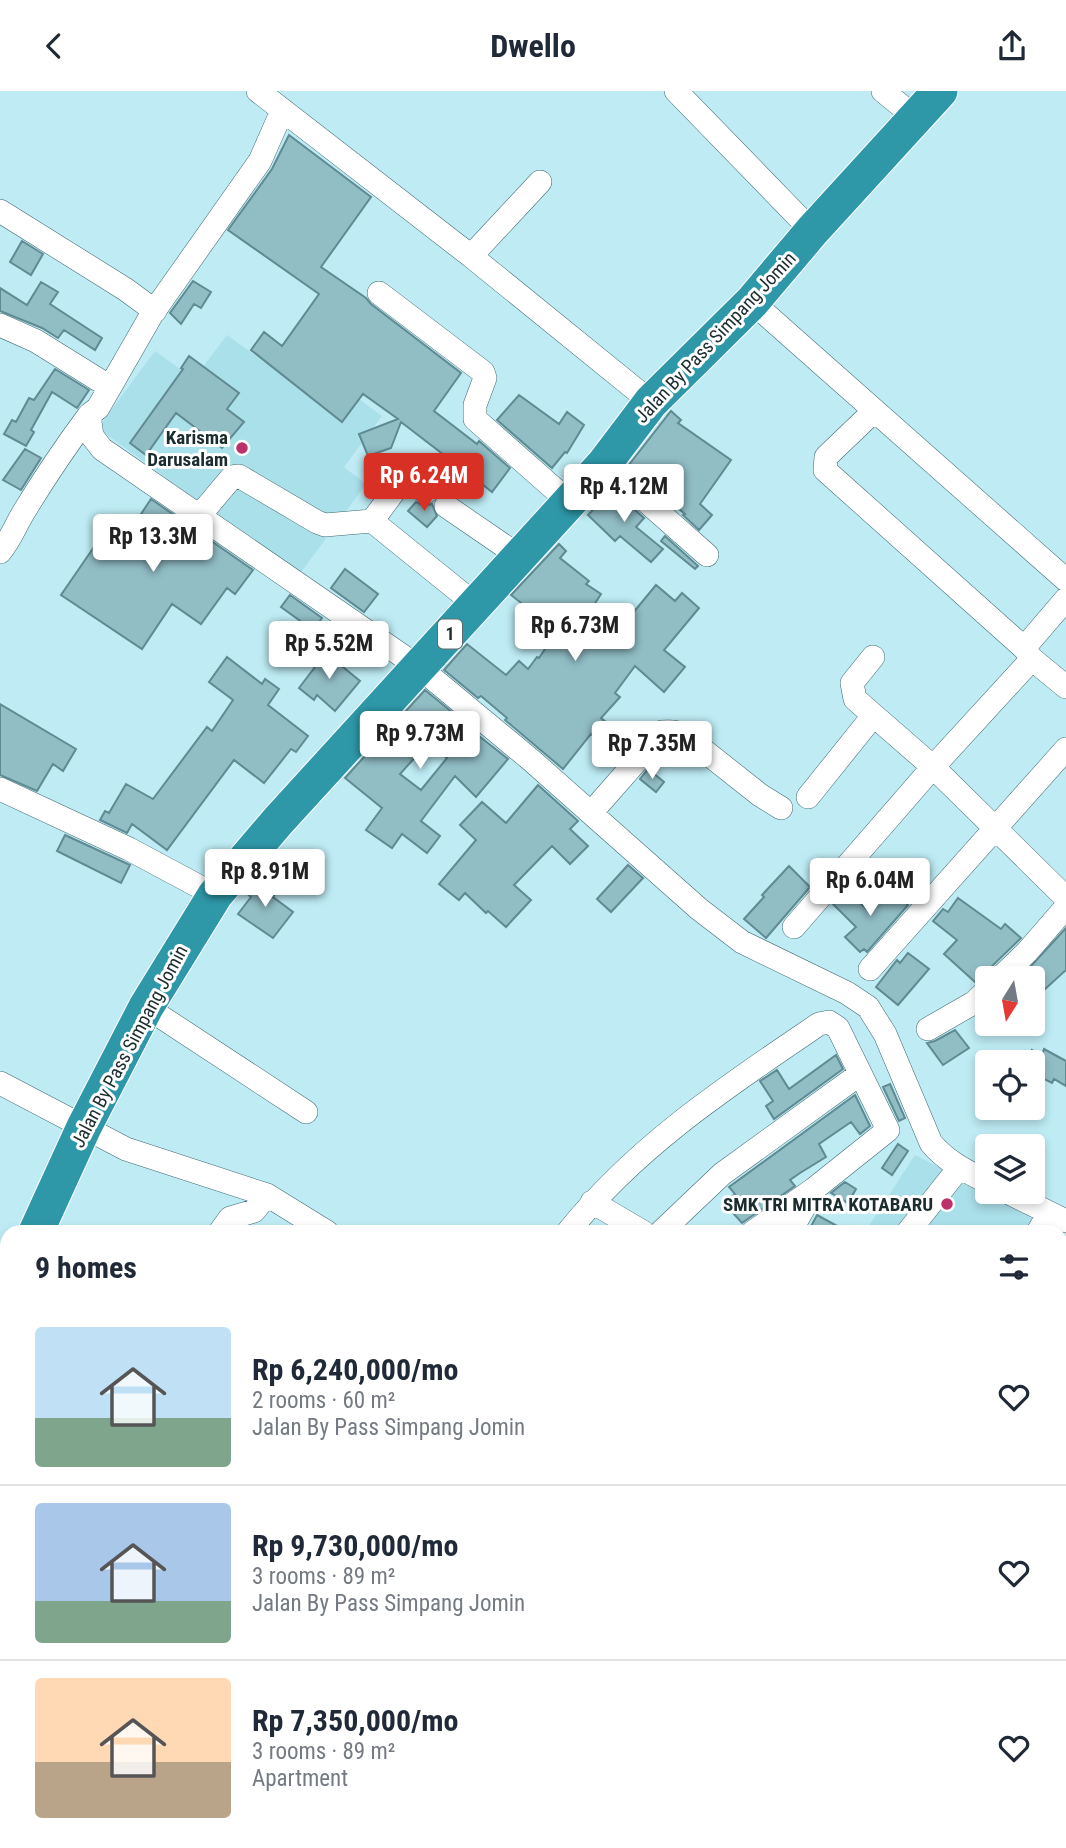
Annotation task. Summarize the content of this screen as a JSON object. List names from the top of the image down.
{
  "streets": {
    "highway": ["Jalan By Pass Simpang Jomin", "1"]
  },
  "places": ["Karisma Darusalam", "SMK TRI MITRA KOTABARU"],
  "north": "bottom",
  "page": {
    "header": "Dwello",
    "price": [
      "Rp 6.24M",
      "Rp 4.12M",
      "Rp 13.3M",
      "Rp 6.73M",
      "Rp 5.52M",
      "Rp 9.73M",
      "Rp 7.35M",
      "Rp 8.91M",
      "Rp 6.04M"
    ],
    "heading": "9 homes",
    "list": [
      {
        "name": "Rp 6,240,000/mo",
        "note": "2 rooms · 60 m² · Jalan By Pass Simpang Jomin"
      },
      {
        "name": "Rp 9,730,000/mo",
        "note": "3 rooms · 89 m² · Jalan By Pass Simpang Jomin"
      },
      {
        "name": "Rp 7,350,000/mo",
        "note": "3 rooms · 89 m² · Apartment"
      }
    ]
  }
}
